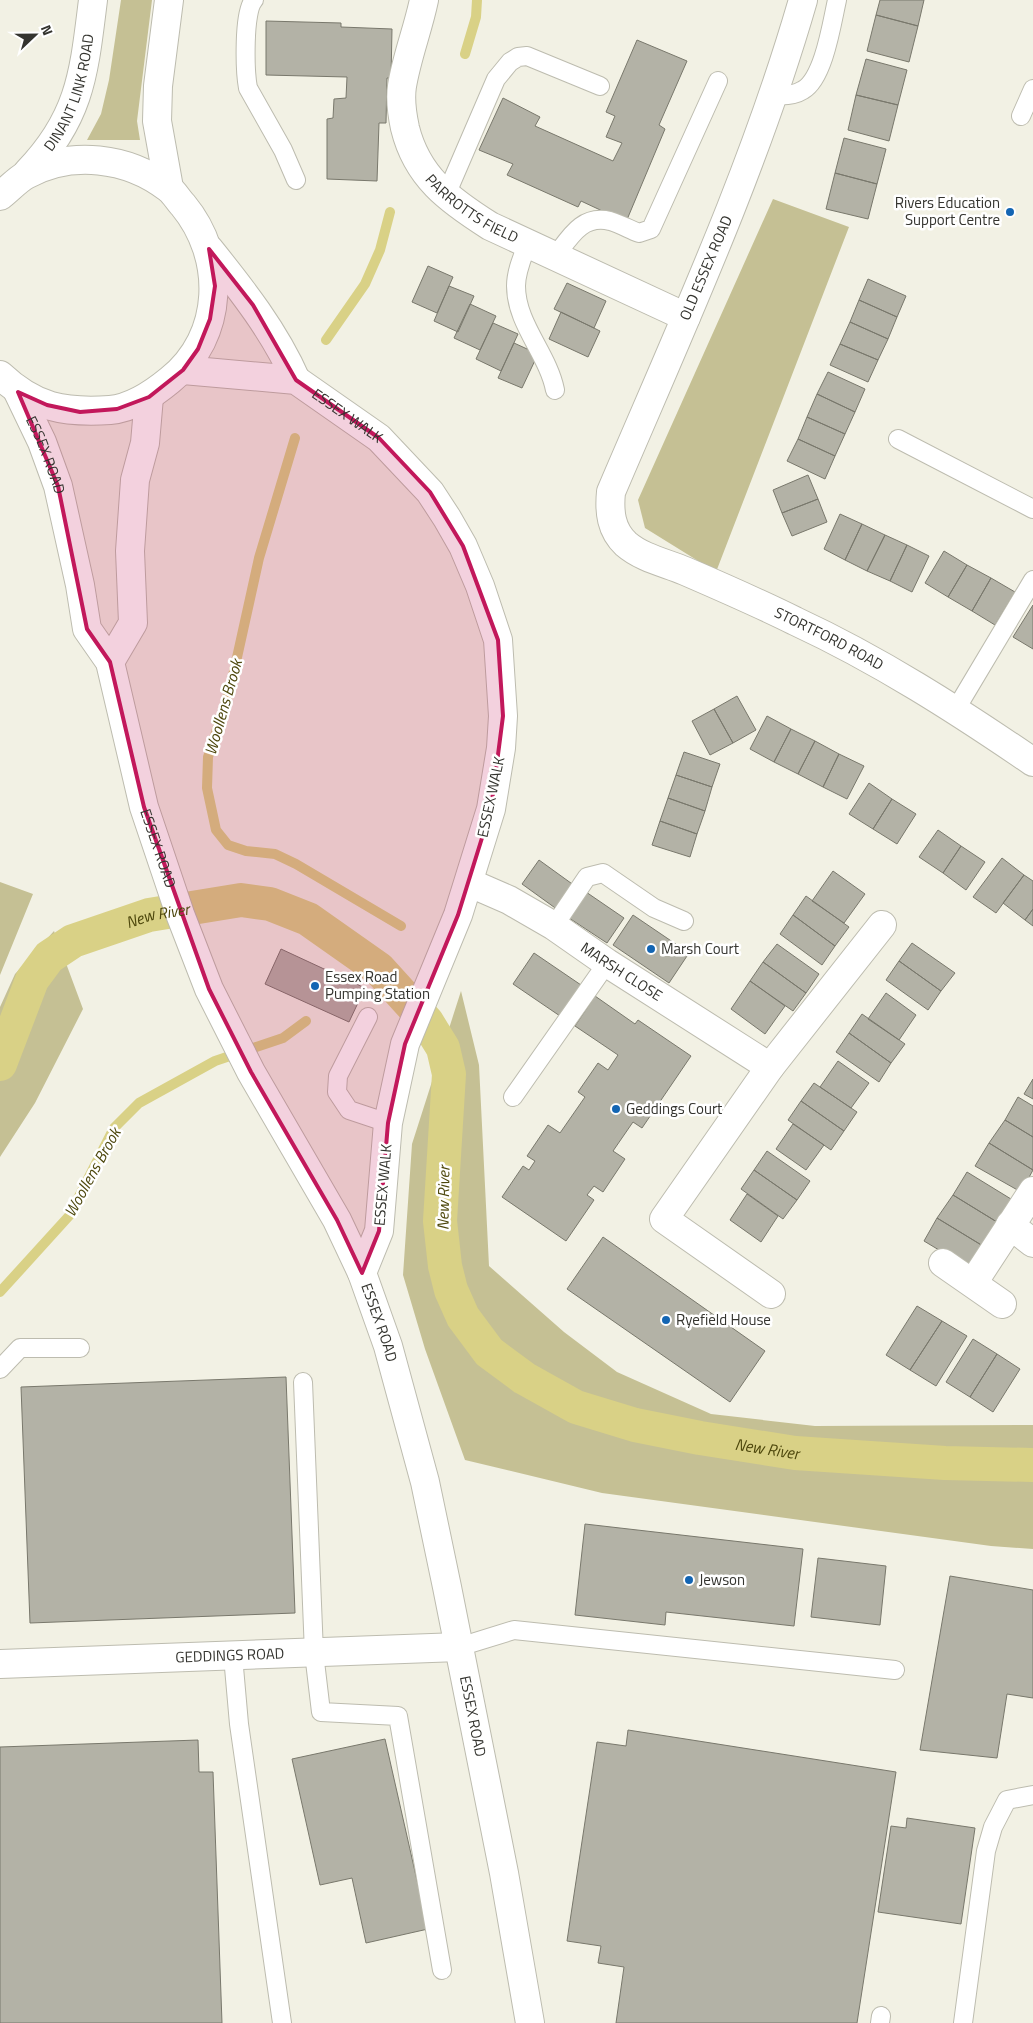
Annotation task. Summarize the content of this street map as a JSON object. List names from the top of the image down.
{
  "streets": {
    "street": [
      "DINANT LINK ROAD",
      "PARROTTS FIELD",
      "OLD ESSEX ROAD",
      "ESSEX WALK",
      "ESSEX ROAD",
      "STORTFORD ROAD",
      "MARSH CLOSE",
      "GEDDINGS ROAD"
    ]
  },
  "crossings": [
    ["PARROTTS FIELD", "OLD ESSEX ROAD"],
    ["OLD ESSEX ROAD", "STORTFORD ROAD"],
    ["ESSEX WALK", "ESSEX ROAD"],
    ["ESSEX WALK", "MARSH CLOSE"],
    ["ESSEX ROAD", "GEDDINGS ROAD"]
  ],
  "water": ["Woollens Brook", "New River"],
  "places": [
    "Rivers Education Support Centre",
    "Marsh Court",
    "Essex Road Pumping Station",
    "Geddings Court",
    "Ryefield House",
    "Jewson"
  ],
  "north": "right"
}
